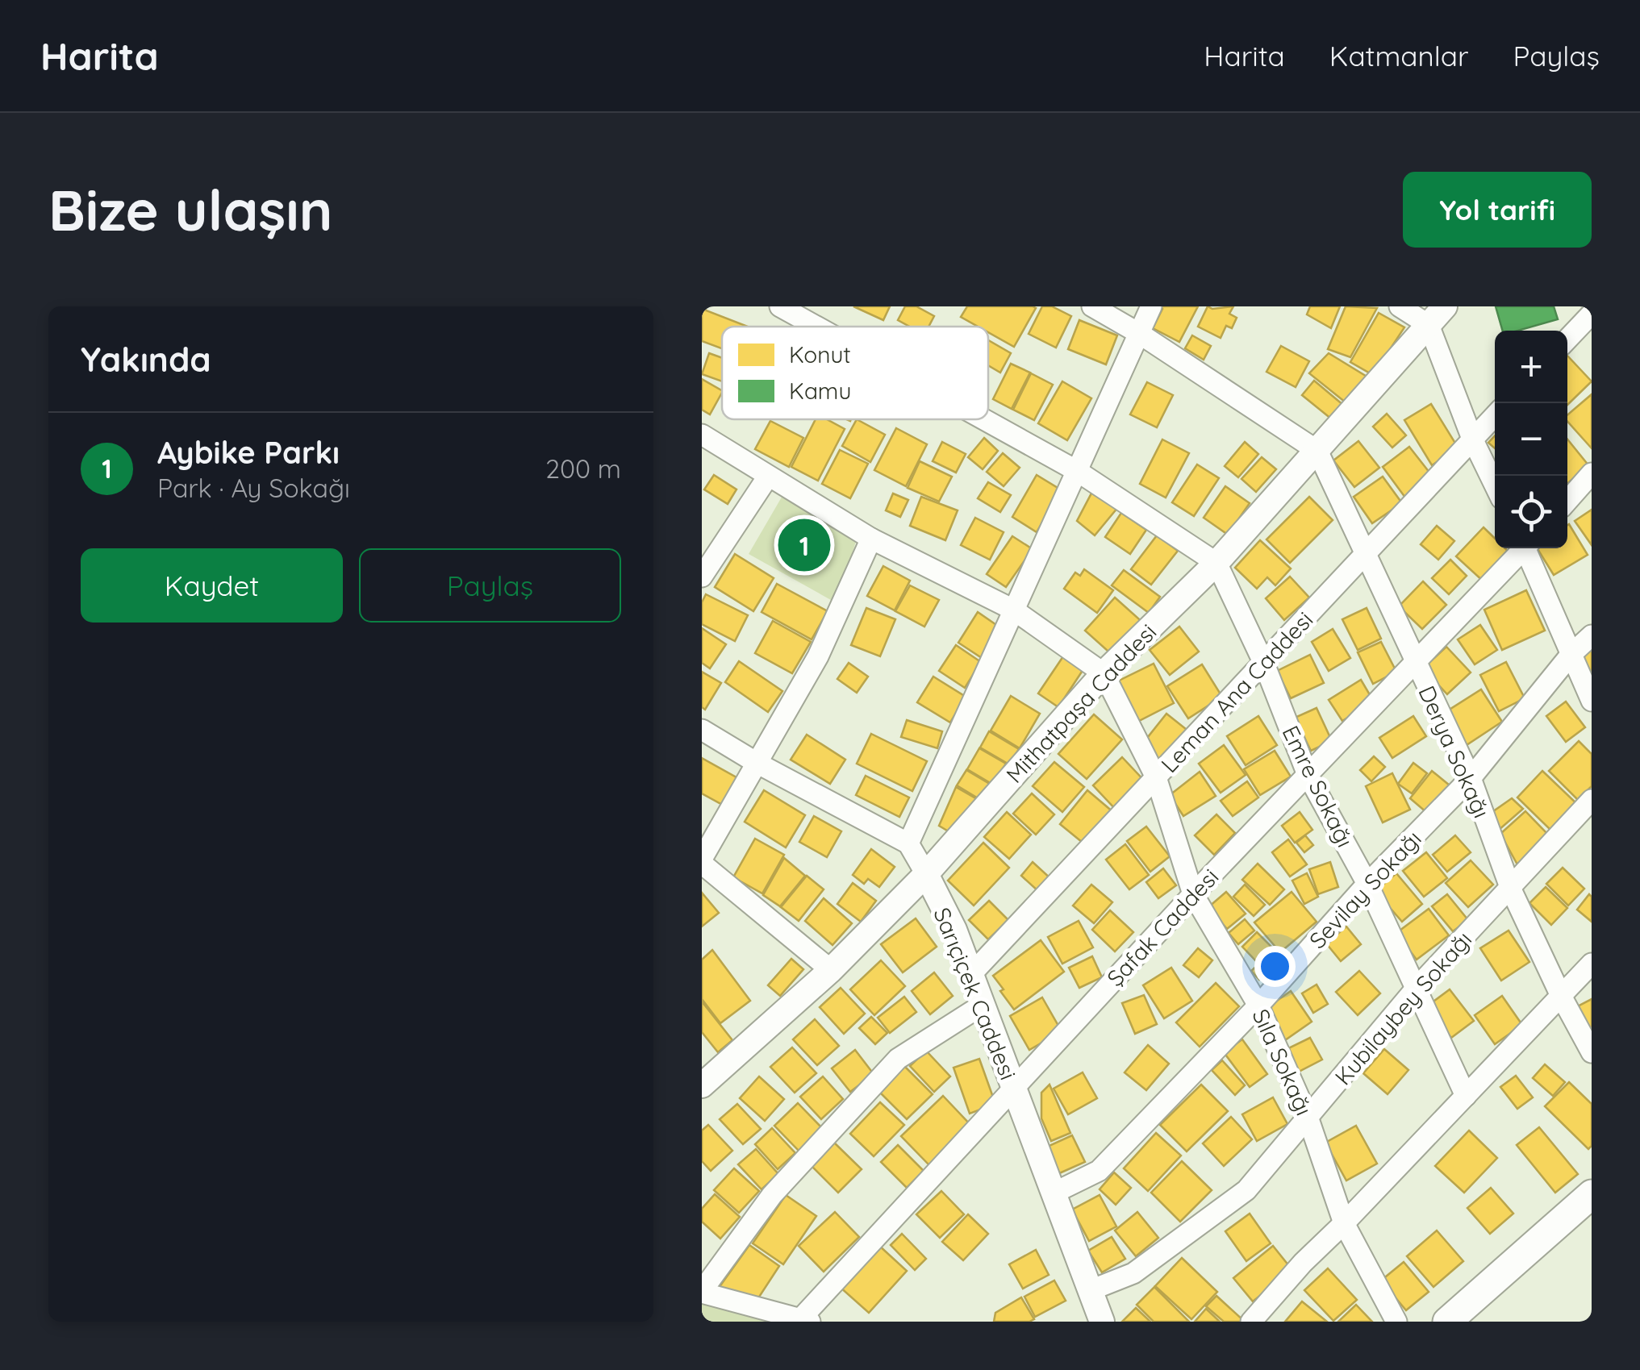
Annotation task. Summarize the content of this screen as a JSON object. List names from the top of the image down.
{
  "streets": {
    "street": [
      "Leman Ana Caddesi",
      "Mithatpaşa Caddesi",
      "Derya Sokağı",
      "Emre Sokağı",
      "Sevilay Sokağı",
      "Şafak Caddesi",
      "Sarıçiçek Caddesi",
      "Kubilaybey Sokağı",
      "Sıla Sokağı"
    ]
  },
  "crossings": [
    ["Leman Ana Caddesi", "Derya Sokağı"],
    ["Leman Ana Caddesi", "Emre Sokağı"],
    ["Leman Ana Caddesi", "Sarıçiçek Caddesi"],
    ["Leman Ana Caddesi", "Sıla Sokağı"],
    ["Mithatpaşa Caddesi", "Derya Sokağı"],
    ["Mithatpaşa Caddesi", "Emre Sokağı"],
    ["Mithatpaşa Caddesi", "Sarıçiçek Caddesi"],
    ["Mithatpaşa Caddesi", "Sıla Sokağı"],
    ["Derya Sokağı", "Sevilay Sokağı"],
    ["Derya Sokağı", "Şafak Caddesi"],
    ["Derya Sokağı", "Kubilaybey Sokağı"],
    ["Emre Sokağı", "Sevilay Sokağı"],
    ["Emre Sokağı", "Şafak Caddesi"],
    ["Emre Sokağı", "Kubilaybey Sokağı"],
    ["Sevilay Sokağı", "Sarıçiçek Caddesi"],
    ["Sevilay Sokağı", "Sıla Sokağı"],
    ["Şafak Caddesi", "Sarıçiçek Caddesi"],
    ["Şafak Caddesi", "Sıla Sokağı"],
    ["Sarıçiçek Caddesi", "Kubilaybey Sokağı"],
    ["Kubilaybey Sokağı", "Sıla Sokağı"]
  ],
  "legend": ["Konut", "Kamu"],
  "page": {
    "header": "Harita",
    "nav": ["Harita", "Katmanlar", "Paylaş"],
    "buttons": [
      "Yol tarifi",
      ["Kaydet", "Paylaş"]
    ],
    "title": "Bize ulaşın",
    "heading": "Yakında",
    "map_buttons": ["+", "−"],
    "list": [
      {
        "mark": "1",
        "name": "Aybike Parkı",
        "note": "Park · Ay Sokağı",
        "value": "200 m"
      }
    ],
    "pins": "1"
  }
}
